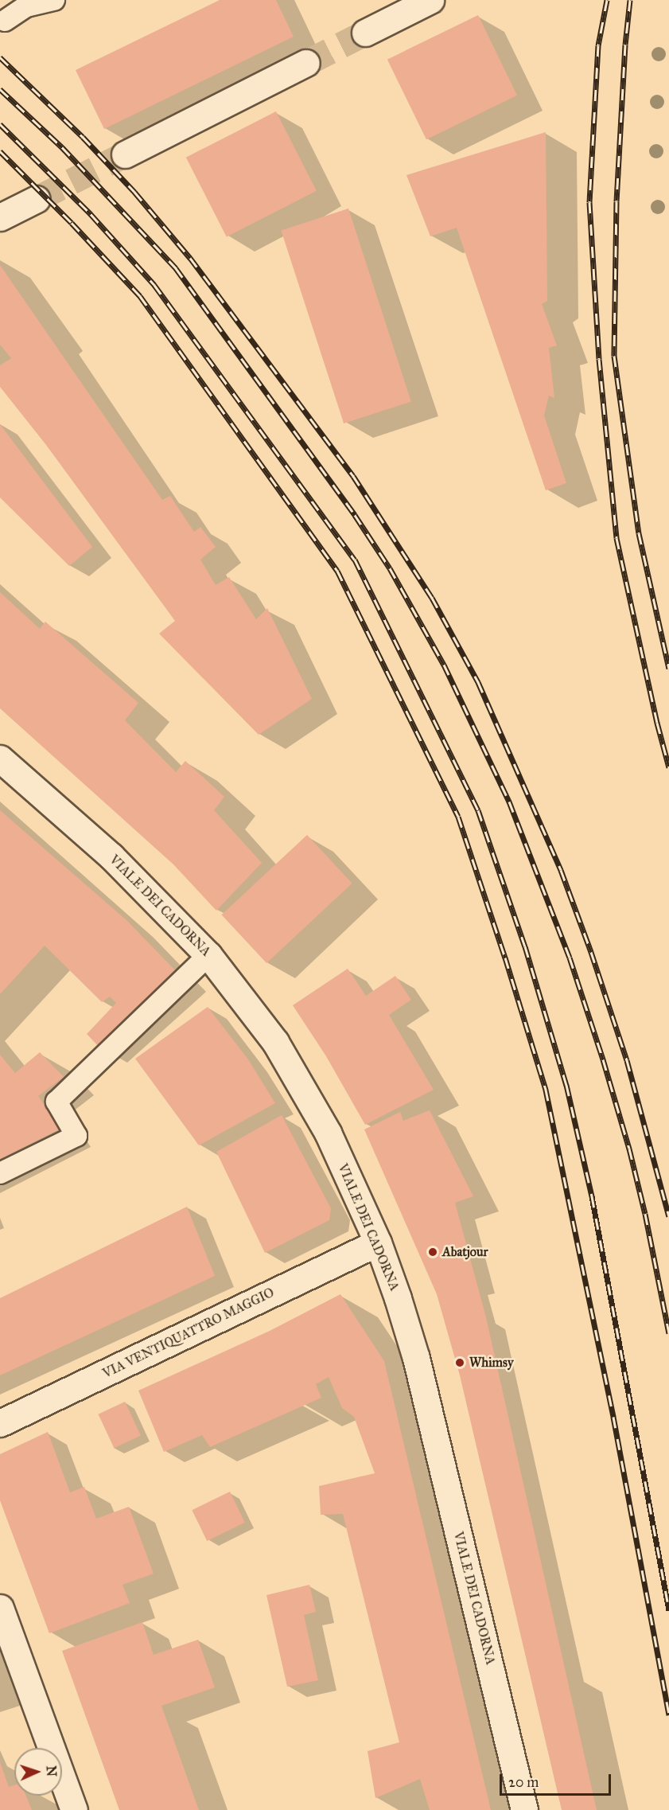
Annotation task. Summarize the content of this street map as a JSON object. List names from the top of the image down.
{
  "streets": {
    "street": ["VIALE DEI CADORNA", "VIA VENTIQUATTRO MAGGIO"]
  },
  "crossings": [
    ["VIALE DEI CADORNA", "VIA VENTIQUATTRO MAGGIO"]
  ],
  "places": ["Abatjour", "Whimsy"],
  "scale_bar": "20 m",
  "north": "right"
}
